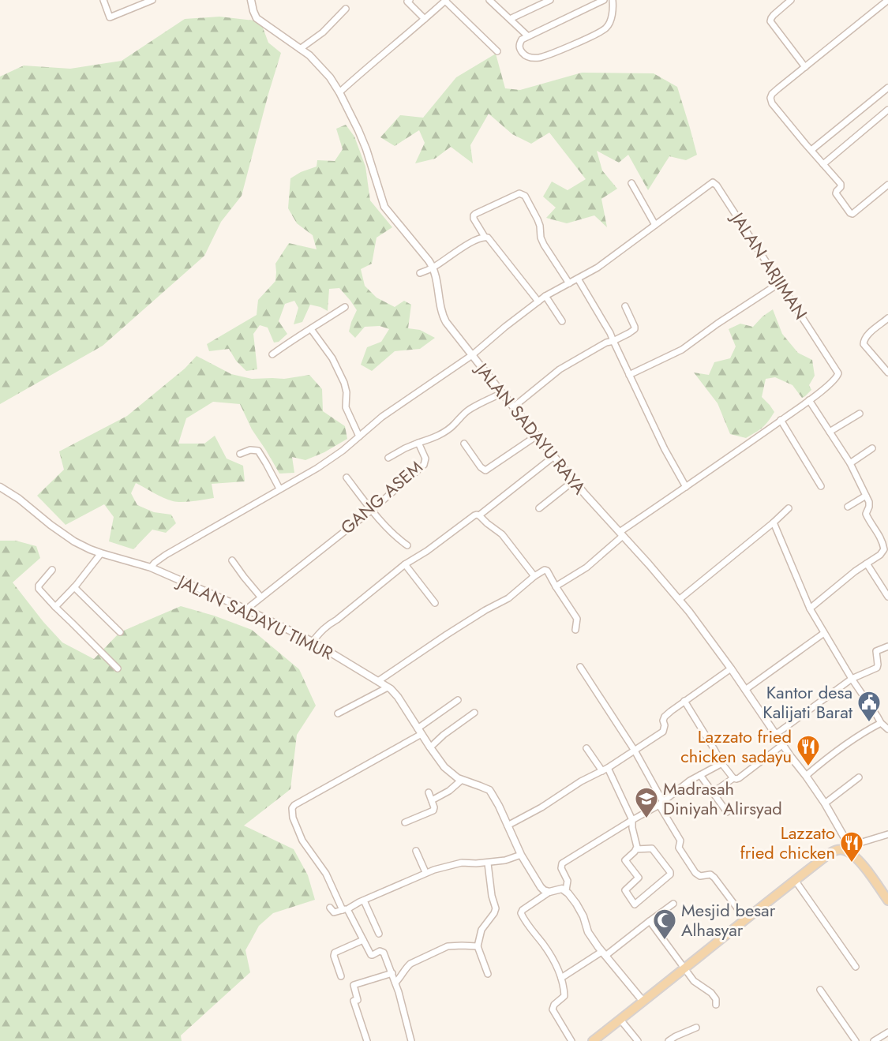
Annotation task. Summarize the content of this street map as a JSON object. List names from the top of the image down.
{
  "streets": {
    "street": [
      "JALAN ARJIMAN",
      "JALAN SADAYU RAYA",
      "GANG ASEM",
      "JALAN SADAYU TIMUR"
    ]
  },
  "crossings": [
    ["JALAN ARJIMAN", "JALAN SADAYU RAYA"],
    ["JALAN ARJIMAN", "JALAN SADAYU TIMUR"],
    ["JALAN SADAYU RAYA", "GANG ASEM"],
    ["GANG ASEM", "JALAN SADAYU TIMUR"]
  ],
  "places": {
    "public building": ["Kantor desa Kalijati Barat"],
    "restaurant": ["Lazzato fried chicken sadayu", "Lazzato fried chicken"],
    "school or university": ["Madrasah Diniyah Alirsyad"],
    "mosque": ["Mesjid besar Alhasyar"]
  }
}
